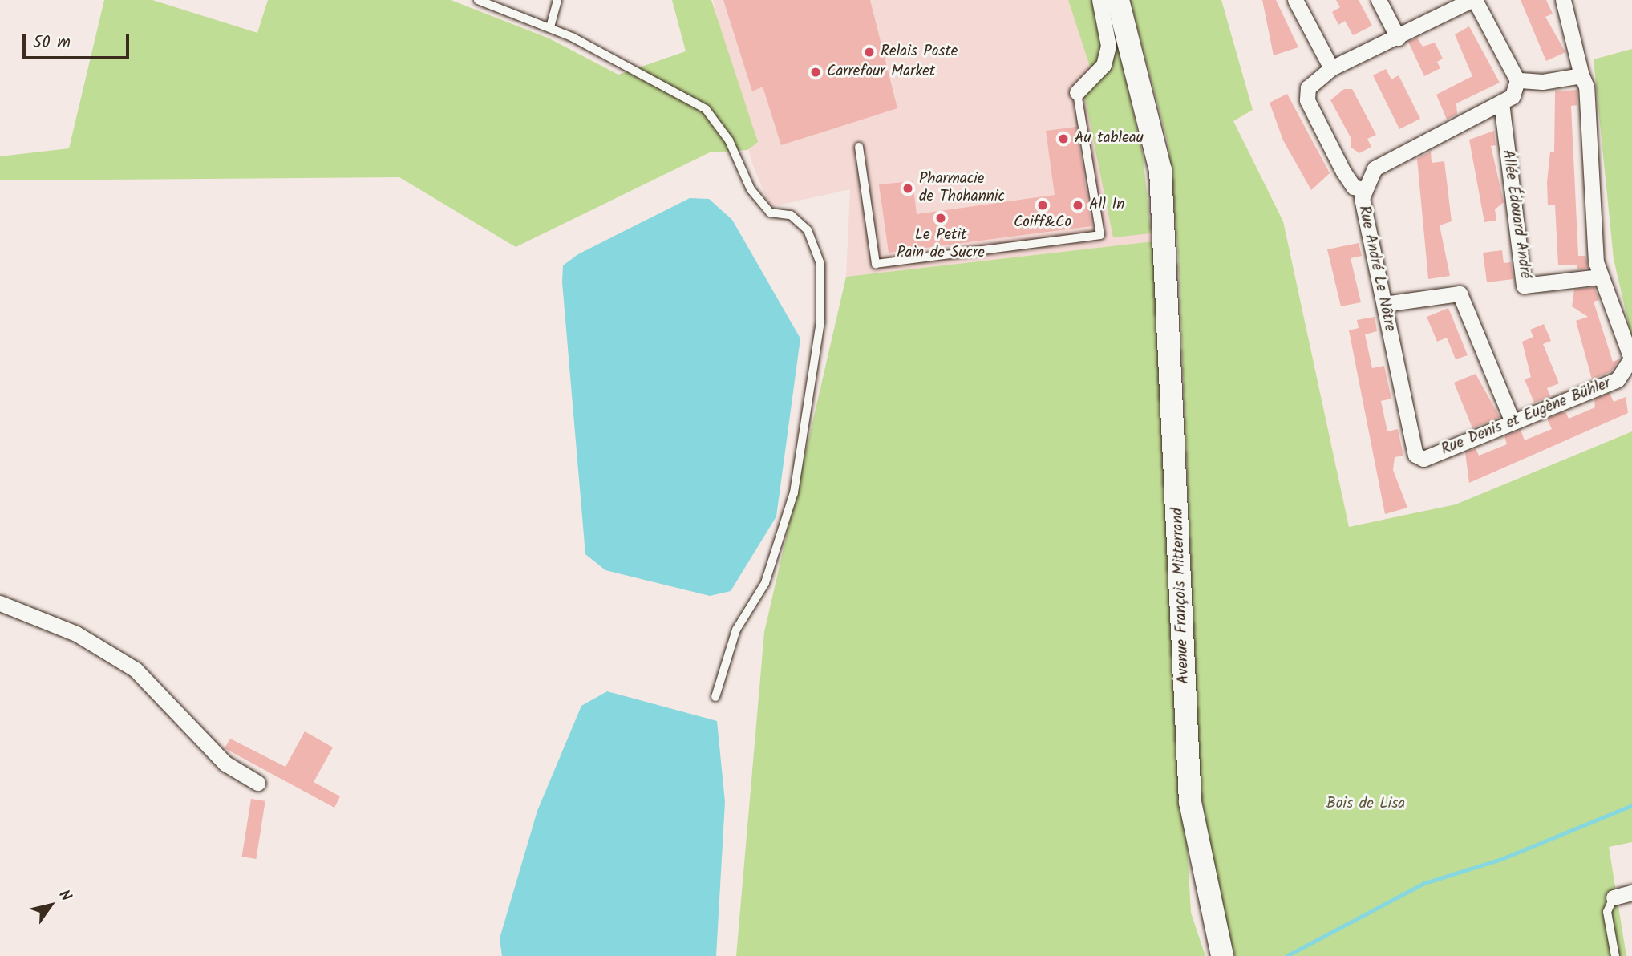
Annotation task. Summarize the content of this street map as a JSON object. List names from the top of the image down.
{
  "streets": {
    "main road": ["Avenue François Mitterrand"],
    "street": ["Allée Édouard André", "Rue André Le Nôtre", "Rue Denis et Eugène Bühler"]
  },
  "crossings": [
    ["Allée Édouard André", "Rue André Le Nôtre"],
    ["Allée Édouard André", "Rue Denis et Eugène Bühler"],
    ["Rue André Le Nôtre", "Rue Denis et Eugène Bühler"]
  ],
  "parks": ["Bois de Lisa"],
  "places": [
    "Relais Poste",
    "Carrefour Market",
    "Au tableau",
    "Pharmacie de Thohannic",
    "Coiff&Co",
    "All In",
    "Le Petit Pain de Sucre"
  ],
  "scale_bar": "50 m",
  "north": "top right"
}
